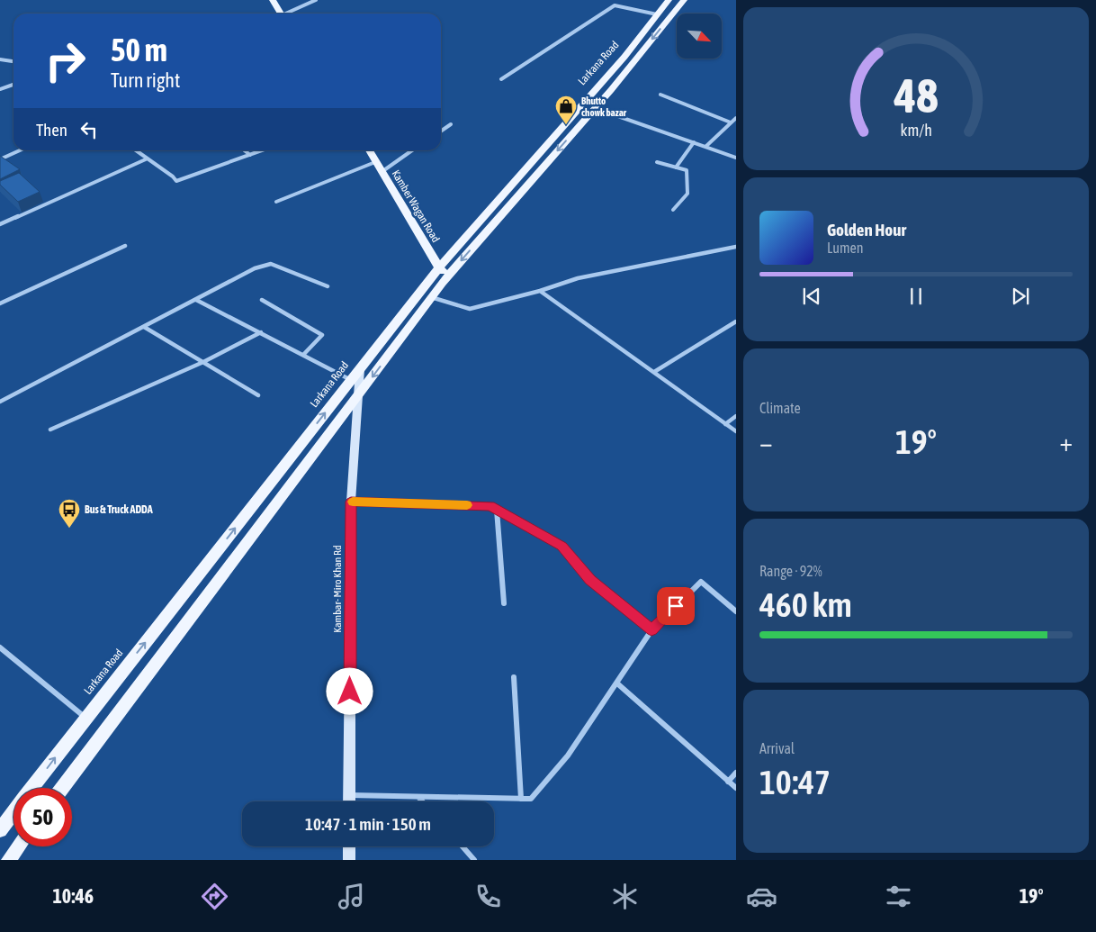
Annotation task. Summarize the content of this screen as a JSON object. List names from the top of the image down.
{
  "streets": {
    "main road": ["Larkana Road", "Kamber Wagan Road", "Kambar- Miro Khan Rd"]
  },
  "crossings": [
    ["Larkana Road", "Kamber Wagan Road"],
    ["Larkana Road", "Kambar- Miro Khan Rd"]
  ],
  "places": {
    "shop": ["Bhutto chowk bazar"],
    "bus stop": ["Bus & Truck ADDA"]
  },
  "north": "bottom right",
  "page": {
    "turn": ["50 m", "Turn right"],
    "then": "Then",
    "song": ["Golden Hour", "Lumen"],
    "tile": [
      "Climate",
      ["Range · 92%", "460 km"],
      ["Arrival", "10:47"]
    ],
    "heat": ["−", "19°", "+"],
    "limit": "50",
    "trip": "10:47 · 1 min · 150 m",
    "tabs": ["10:46", "19°"],
    "gauge": ["48", "km/h"]
  }
}
